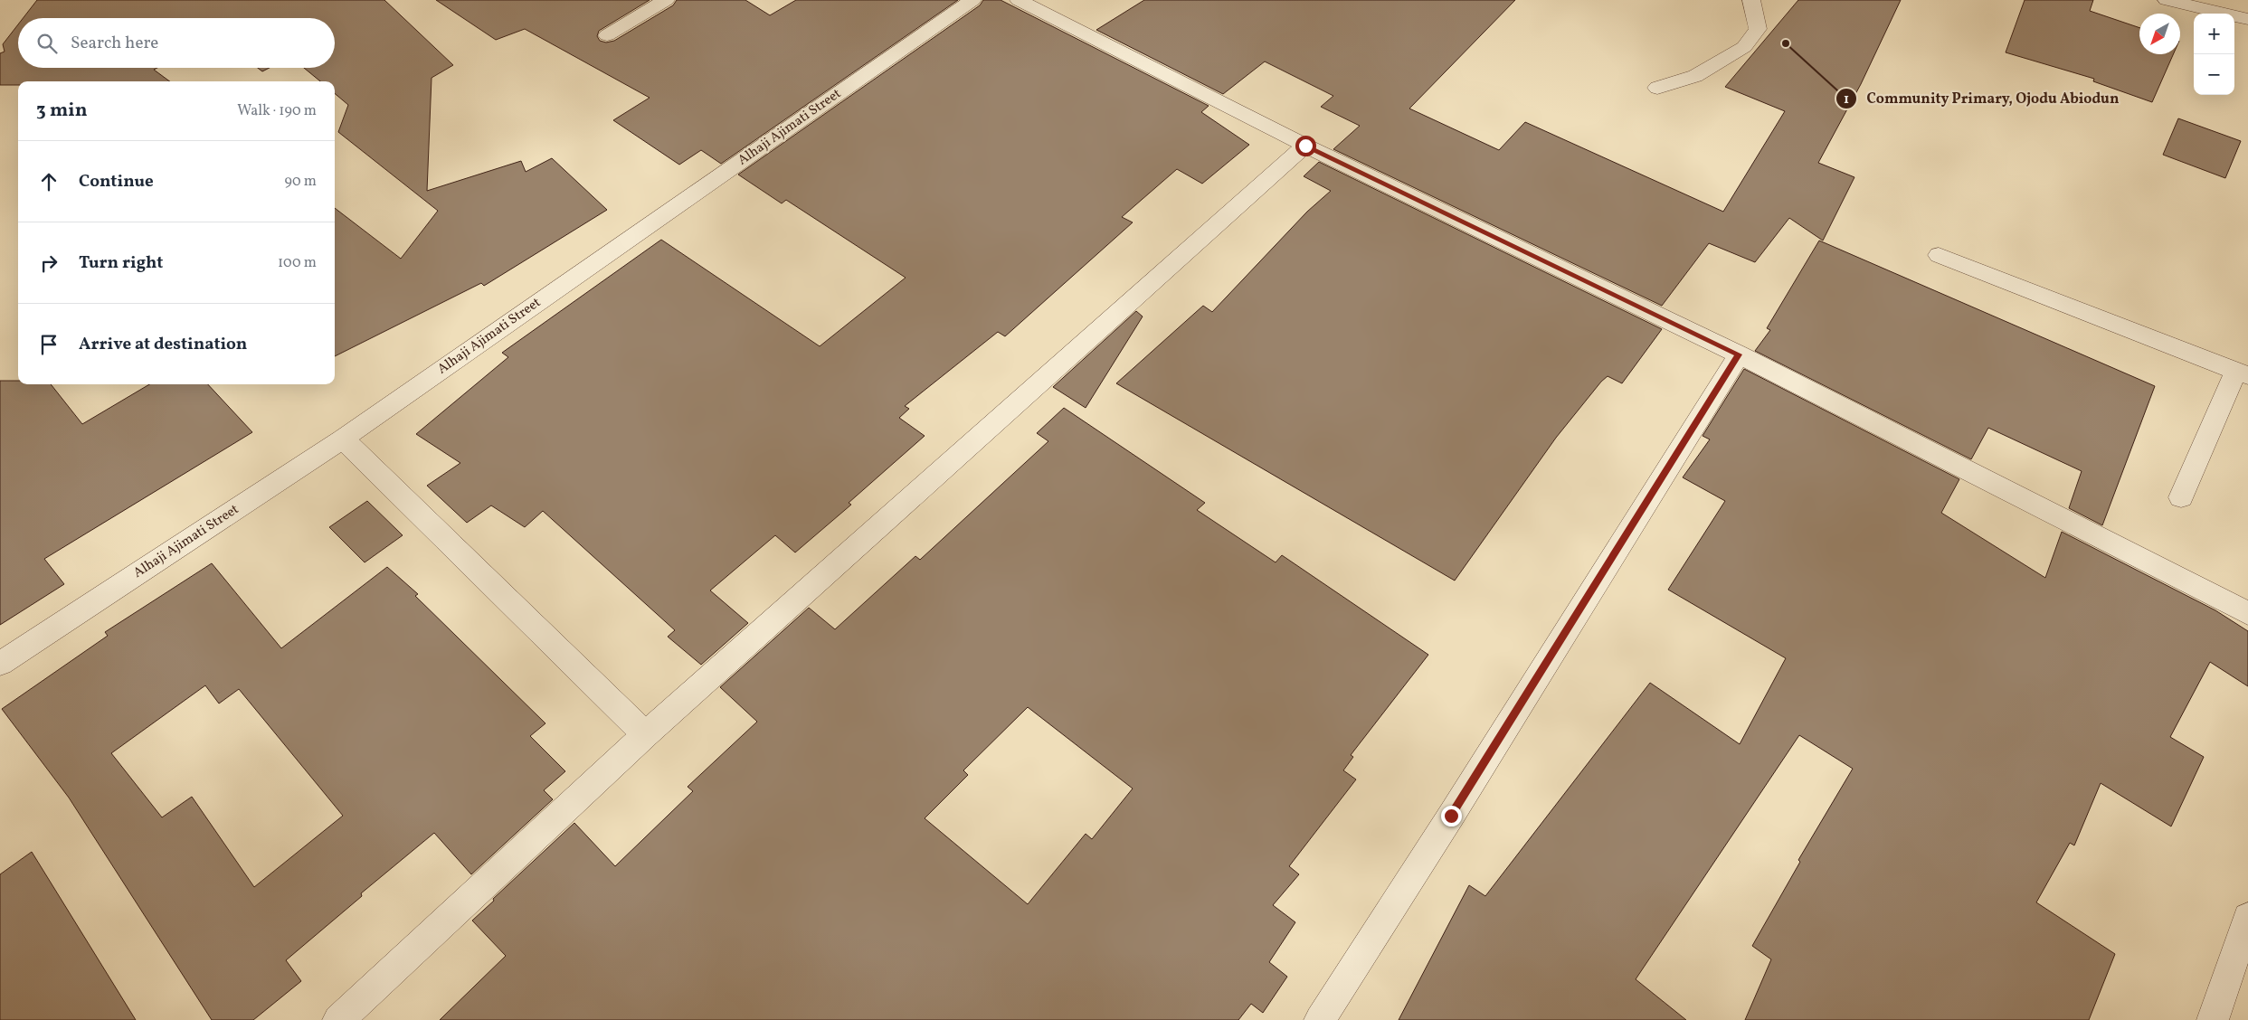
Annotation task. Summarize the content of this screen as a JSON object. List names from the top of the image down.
{
  "streets": {
    "street": ["Alhaji Ajimati Street"]
  },
  "places": ["Community Primary, Ojodu Abiodun"],
  "north": "bottom left",
  "page": {
    "map_buttons": ["+", "−"],
    "search": "Search here",
    "heading": ["3 min", "Walk · 190 m"],
    "list": [
      ["Continue", "90 m"],
      ["Turn right", "100 m"],
      "Arrive at destination"
    ]
  }
}
